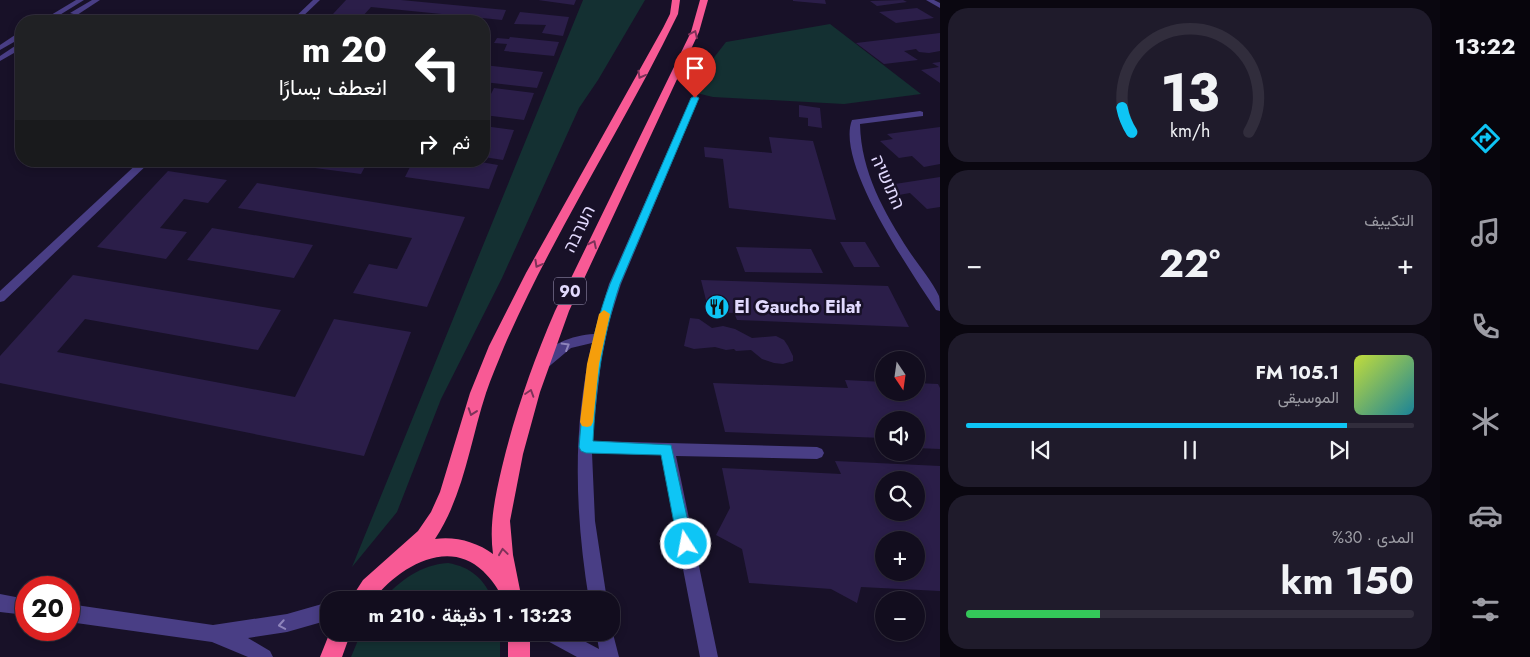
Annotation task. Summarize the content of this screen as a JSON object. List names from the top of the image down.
{
  "streets": {
    "highway": ["הערבה", "90"],
    "street": ["התושיה"]
  },
  "crossings": [
    ["הערבה", "90"]
  ],
  "places": {
    "restaurant": ["El Gaucho Eilat"]
  },
  "north": "bottom",
  "page": {
    "tabs": "13:22",
    "turn": ["20 m", "انعطف يسارًا"],
    "then": "ثم",
    "tile": [
      "التكييف",
      ["المدى · 30%", "150 km"]
    ],
    "heat": ["−", "22°", "+"],
    "map_buttons": ["+", "−"],
    "song": ["105.1 FM", "الموسيقى"],
    "limit": "20",
    "trip": "13:23 · 1 دقيقة · 210 m",
    "gauge": ["13", "km/h"]
  }
}
